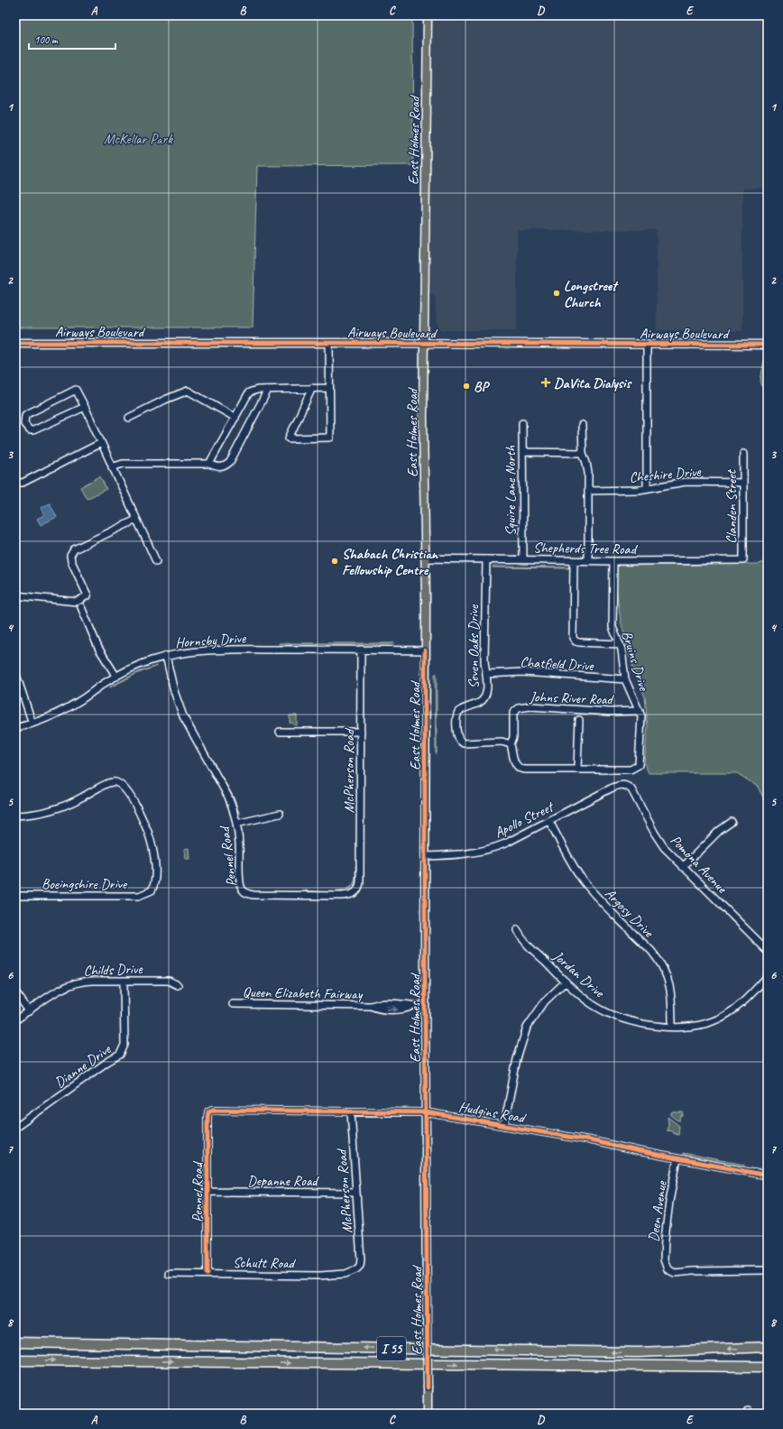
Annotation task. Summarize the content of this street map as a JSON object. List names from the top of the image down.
{
  "streets": {
    "highway": ["I 55"],
    "main road": ["East Holmes Road", "Airways Boulevard"],
    "street": [
      "Cheshire Drive",
      "Squire Lane North",
      "Clanden Street",
      "Shepherds Tree Road",
      "Hornsby Drive",
      "Seven Oaks Drive",
      "Bruins Drive",
      "Chatfield Drive",
      "Johns River Road",
      "McPherson Road",
      "Apollo Street",
      "Pennel Road",
      "Pomona Avenue",
      "Boeingshire Drive",
      "Argosy Drive",
      "Childs Drive",
      "Jordan Drive",
      "Queen Elizabeth Fairway",
      "Dianne Drive",
      "Hudgins Road",
      "Depanne Road",
      "Deen Avenue",
      "Schutt Road"
    ]
  },
  "crossings": [
    ["East Holmes Road", "Airways Boulevard"],
    ["East Holmes Road", "Shepherds Tree Road"],
    ["East Holmes Road", "Hornsby Drive"],
    ["East Holmes Road", "Apollo Street"],
    ["East Holmes Road", "Queen Elizabeth Fairway"],
    ["East Holmes Road", "Hudgins Road"],
    ["Cheshire Drive", "Clanden Street"],
    ["Squire Lane North", "Shepherds Tree Road"],
    ["Clanden Street", "Shepherds Tree Road"],
    ["Shepherds Tree Road", "Seven Oaks Drive"],
    ["Shepherds Tree Road", "Bruins Drive"],
    ["Hornsby Drive", "McPherson Road"],
    ["Hornsby Drive", "Pennel Road"],
    ["Seven Oaks Drive", "Chatfield Drive"],
    ["Seven Oaks Drive", "Johns River Road"],
    ["Bruins Drive", "Chatfield Drive"],
    ["Bruins Drive", "Johns River Road"],
    ["McPherson Road", "Pennel Road"],
    ["McPherson Road", "Hudgins Road"],
    ["McPherson Road", "Depanne Road"],
    ["McPherson Road", "Schutt Road"],
    ["Apollo Street", "Pomona Avenue"],
    ["Apollo Street", "Argosy Drive"],
    ["Pennel Road", "Hudgins Road"],
    ["Pennel Road", "Depanne Road"],
    ["Pennel Road", "Schutt Road"],
    ["Argosy Drive", "Jordan Drive"],
    ["Childs Drive", "Dianne Drive"],
    ["Hudgins Road", "Deen Avenue"]
  ],
  "parks": ["McKellar Park"],
  "places": {
    "other": ["Longstreet Church", "BP", "Shabach Christian Fellowship Centre"],
    "health": ["DaVita Dialysis"]
  },
  "scale_bar": "100 m",
  "grid": {
    "columns": [
      "A",
      "B",
      "C",
      "D",
      "E"
    ],
    "rows": [
      "1",
      "2",
      "3",
      "4",
      "5",
      "6",
      "7",
      "8"
    ]
  }
}
